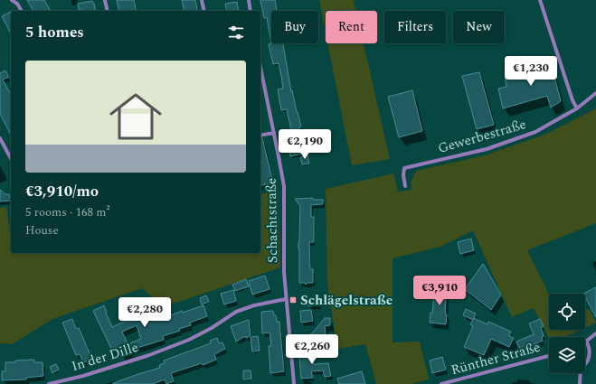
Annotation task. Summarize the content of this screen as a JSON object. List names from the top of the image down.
{
  "streets": {
    "street": [
      "Gewerbestraße",
      "Schachtstraße",
      "In der Dille",
      "Rünther Straße"
    ]
  },
  "crossings": [
    ["Schachtstraße", "In der Dille"]
  ],
  "places": {
    "transit": ["Schlägelstraße"]
  },
  "page": {
    "chip": [
      "Buy",
      "Rent",
      "Filters",
      "New"
    ],
    "heading": "5 homes",
    "list": [
      {
        "name": "€3,910/mo",
        "note": "5 rooms · 168 m² · House"
      }
    ],
    "price": [
      "€1,230",
      "€2,190",
      "€3,910",
      "€2,280",
      "€2,260"
    ]
  }
}
